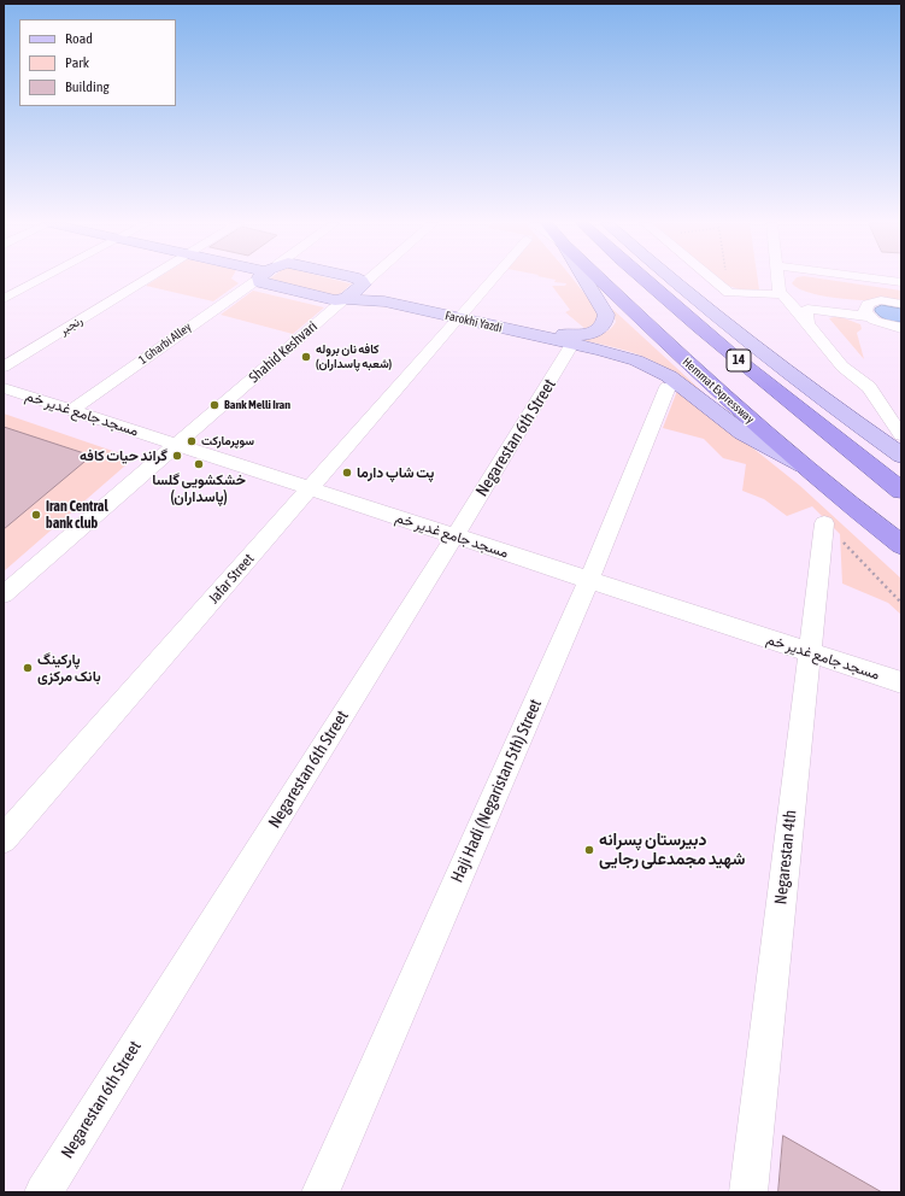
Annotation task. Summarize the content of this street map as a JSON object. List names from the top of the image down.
{
  "streets": {
    "highway": ["14", "Hemmat Expressway"],
    "main road": ["Farokhi Yazdi"],
    "street": [
      "رنجبر",
      "1 Gharbi Alley",
      "Shahid Keshvari",
      "مسجد جامع غدیر خم",
      "Negarestan 6th Street",
      "Jafar Street",
      "Haji Hadi (Negaristan 5th) Street",
      "Negarestan 4th"
    ]
  },
  "crossings": [
    ["Farokhi Yazdi", "Shahid Keshvari"],
    ["Farokhi Yazdi", "Hemmat Expressway"],
    ["Farokhi Yazdi", "Negarestan 6th Street"],
    ["Farokhi Yazdi", "Jafar Street"],
    ["1 Gharbi Alley", "مسجد جامع غدیر خم"],
    ["Shahid Keshvari", "مسجد جامع غدیر خم"],
    ["مسجد جامع غدیر خم", "Negarestan 6th Street"],
    ["مسجد جامع غدیر خم", "Jafar Street"],
    ["مسجد جامع غدیر خم", "Haji Hadi (Negaristan 5th) Street"],
    ["مسجد جامع غدیر خم", "Negarestan 4th"]
  ],
  "places": [
    "کافه نان بروله (شعبه پاسداران)",
    "Bank Melli Iran",
    "سوپرمارکت",
    "گراند حیات کافه",
    "خشکشویی گلسا (پاسداران)",
    "پت شاپ دارما",
    "Iran Central bank club",
    "پارکینگ بانک مرکزی",
    "دبیرستان پسرانه شهید مجمدعلی رجایی"
  ],
  "legend": ["Road", "Park", "Building"]
}
